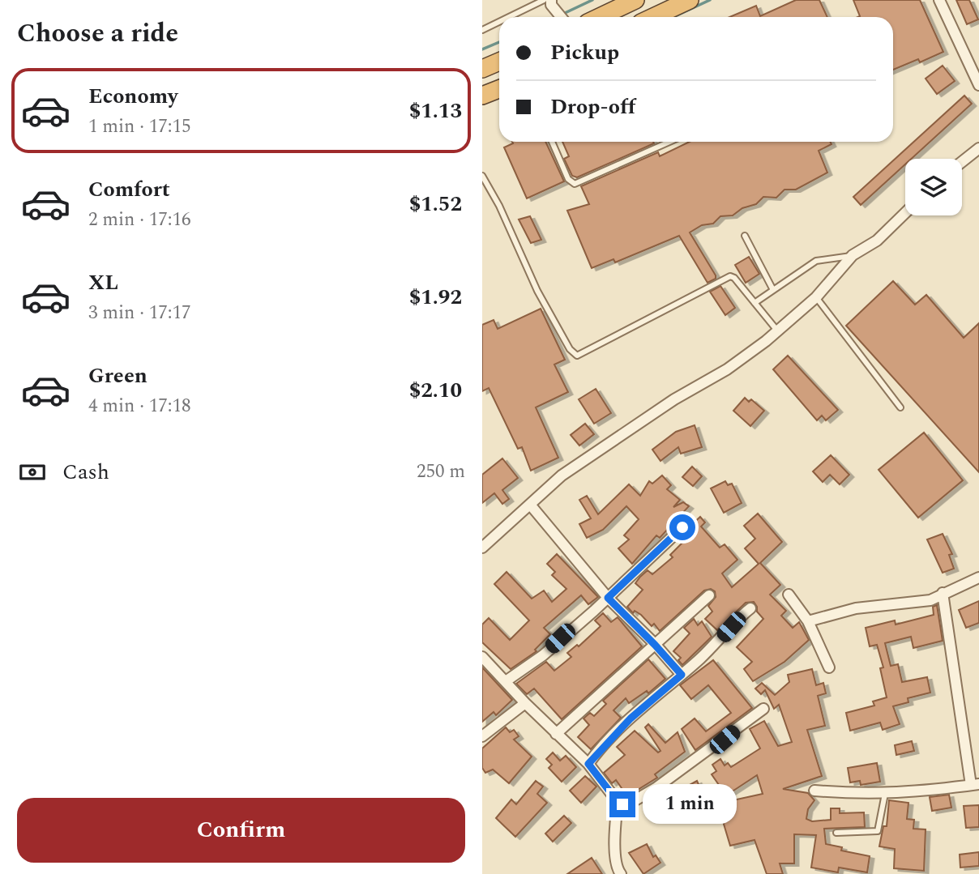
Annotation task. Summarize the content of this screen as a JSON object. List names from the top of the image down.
{
  "page": {
    "heading": "Choose a ride",
    "banner": ["Pickup", "Drop-off"],
    "list": [
      {
        "name": "Economy",
        "note": "1 min · 17:15",
        "value": "$1.13"
      },
      {
        "name": "Comfort",
        "note": "2 min · 17:16",
        "value": "$1.52"
      },
      {
        "name": "XL",
        "note": "3 min · 17:17",
        "value": "$1.92"
      },
      {
        "name": "Green",
        "note": "4 min · 17:18",
        "value": "$2.10"
      }
    ],
    "pay": ["Cash", "250 m"],
    "bubble": "1 min",
    "buttons": "Confirm"
  }
}
